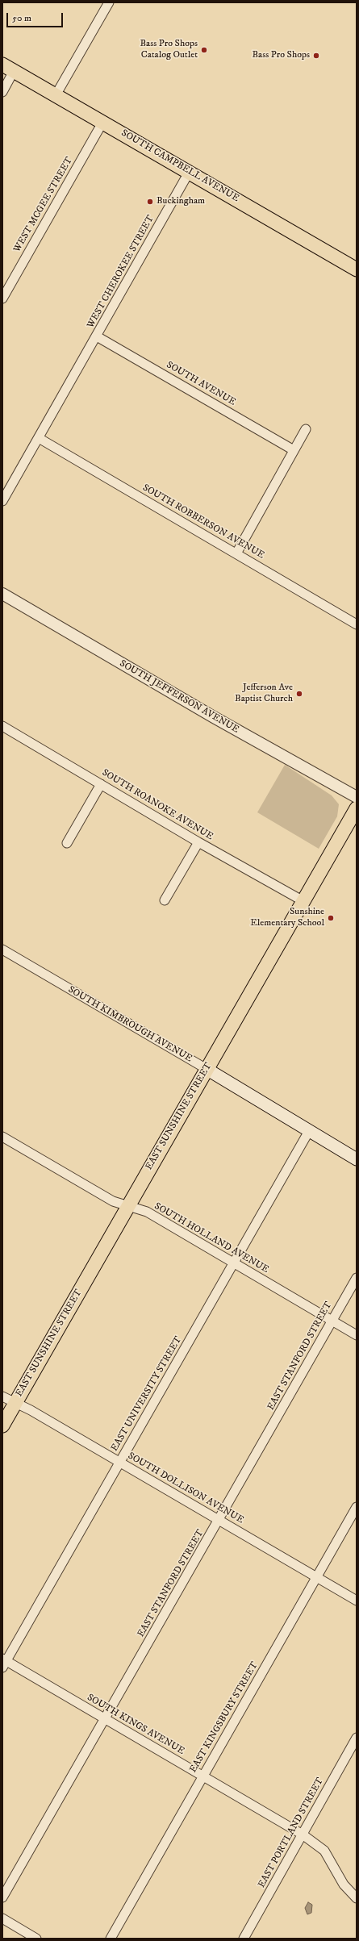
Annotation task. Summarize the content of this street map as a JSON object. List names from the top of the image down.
{
  "streets": {
    "main road": ["SOUTH CAMPBELL AVENUE", "SOUTH KIMBROUGH AVENUE", "EAST SUNSHINE STREET"],
    "street": [
      "WEST MCGEE STREET",
      "WEST CHEROKEE STREET",
      "SOUTH AVENUE",
      "SOUTH ROBBERSON AVENUE",
      "SOUTH JEFFERSON AVENUE",
      "SOUTH ROANOKE AVENUE",
      "SOUTH HOLLAND AVENUE",
      "EAST STANFORD STREET",
      "EAST UNIVERSITY STREET",
      "SOUTH DOLLISON AVENUE",
      "EAST KINGSBURY STREET",
      "SOUTH KINGS AVENUE",
      "EAST PORTLAND STREET"
    ]
  },
  "crossings": [
    ["SOUTH CAMPBELL AVENUE", "WEST MCGEE STREET"],
    ["SOUTH CAMPBELL AVENUE", "WEST CHEROKEE STREET"],
    ["WEST CHEROKEE STREET", "SOUTH AVENUE"],
    ["WEST CHEROKEE STREET", "SOUTH ROBBERSON AVENUE"],
    ["SOUTH ROANOKE AVENUE", "EAST SUNSHINE STREET"],
    ["SOUTH KIMBROUGH AVENUE", "EAST SUNSHINE STREET"],
    ["SOUTH KIMBROUGH AVENUE", "EAST UNIVERSITY STREET"],
    ["EAST SUNSHINE STREET", "SOUTH HOLLAND AVENUE"],
    ["EAST SUNSHINE STREET", "SOUTH DOLLISON AVENUE"],
    ["SOUTH HOLLAND AVENUE", "EAST STANFORD STREET"],
    ["SOUTH HOLLAND AVENUE", "EAST UNIVERSITY STREET"],
    ["EAST STANFORD STREET", "SOUTH DOLLISON AVENUE"],
    ["EAST STANFORD STREET", "SOUTH KINGS AVENUE"],
    ["EAST UNIVERSITY STREET", "SOUTH DOLLISON AVENUE"],
    ["EAST UNIVERSITY STREET", "SOUTH KINGS AVENUE"],
    ["SOUTH DOLLISON AVENUE", "EAST KINGSBURY STREET"],
    ["EAST KINGSBURY STREET", "SOUTH KINGS AVENUE"],
    ["SOUTH KINGS AVENUE", "EAST PORTLAND STREET"]
  ],
  "places": [
    "Bass Pro Shops Catalog Outlet",
    "Bass Pro Shops",
    "Buckingham",
    "Jefferson Ave Baptist Church",
    "Sunshine Elementary School"
  ],
  "scale_bar": "50 m"
}
